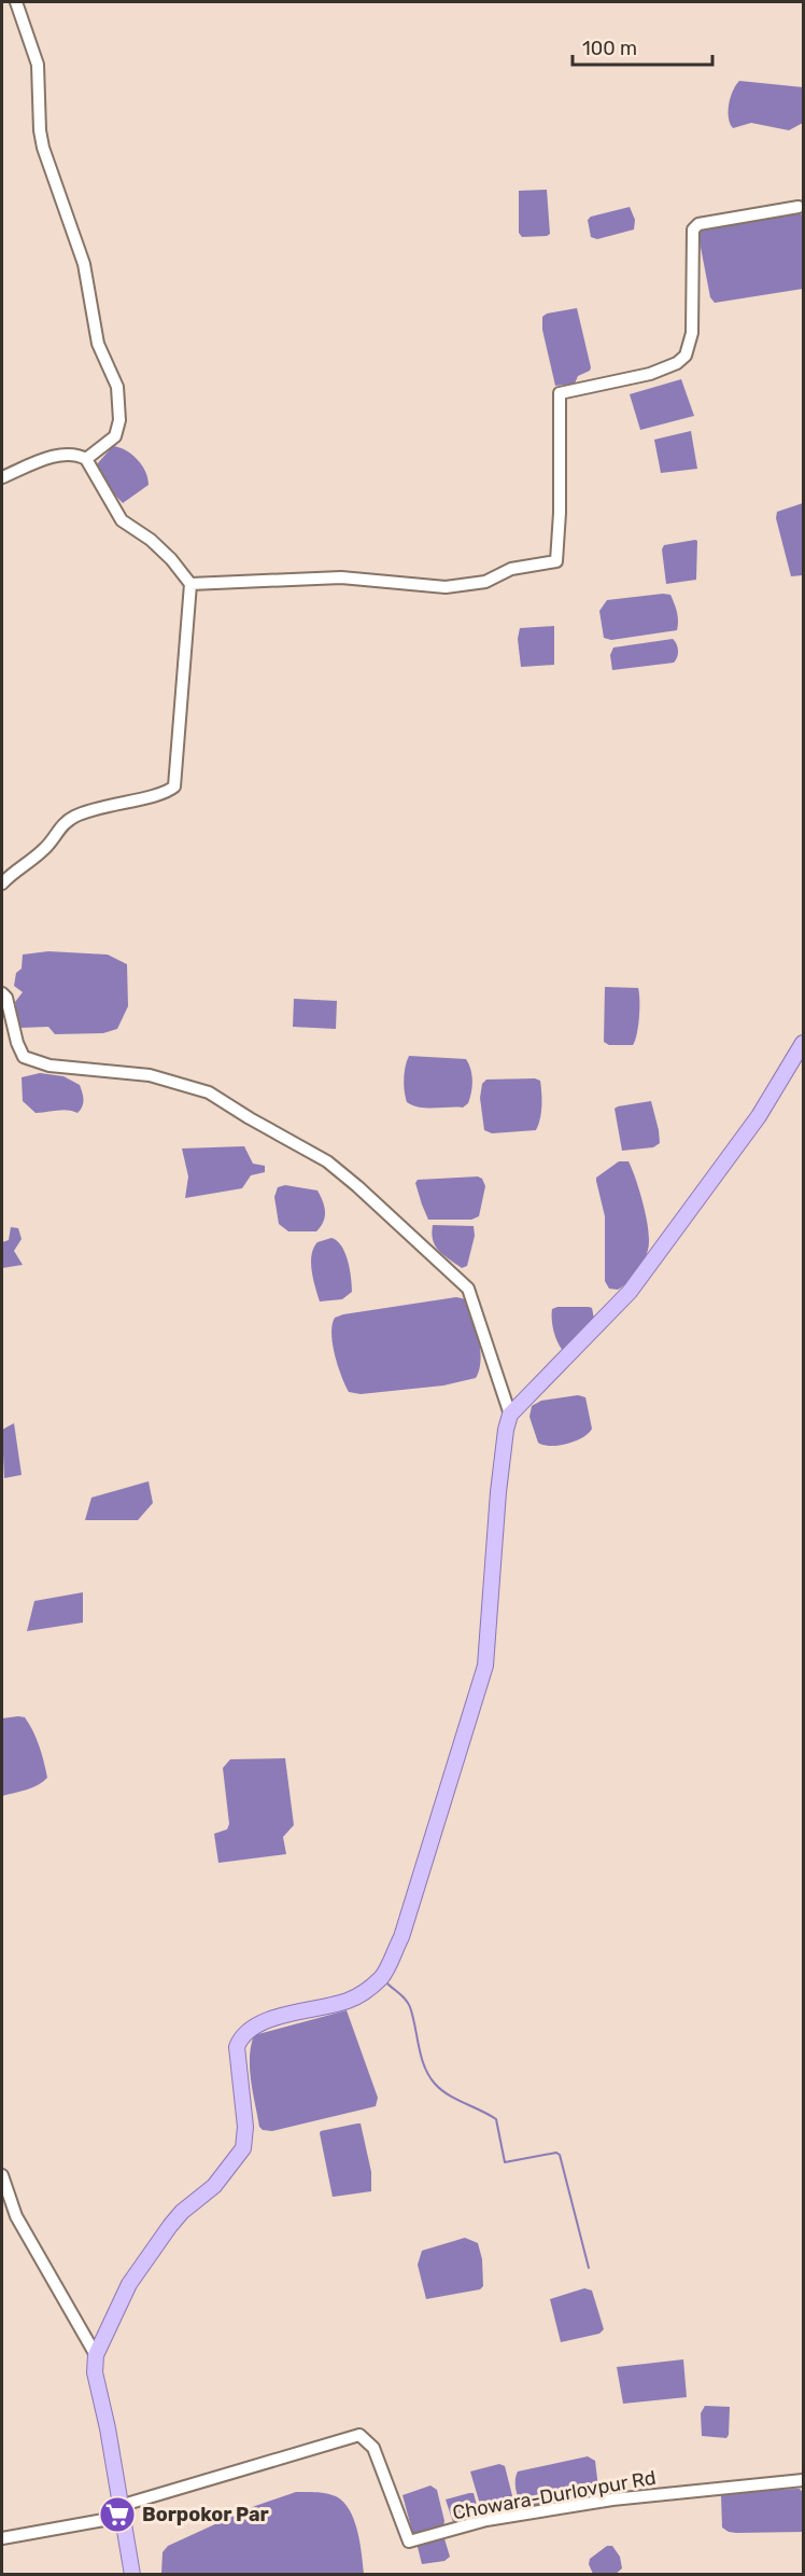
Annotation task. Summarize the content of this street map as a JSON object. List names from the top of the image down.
{
  "streets": {
    "street": ["Chowara-Durlovpur Rd"]
  },
  "places": {
    "supermarket": ["Borpokor Par"]
  },
  "scale_bar": "100 m"
}
